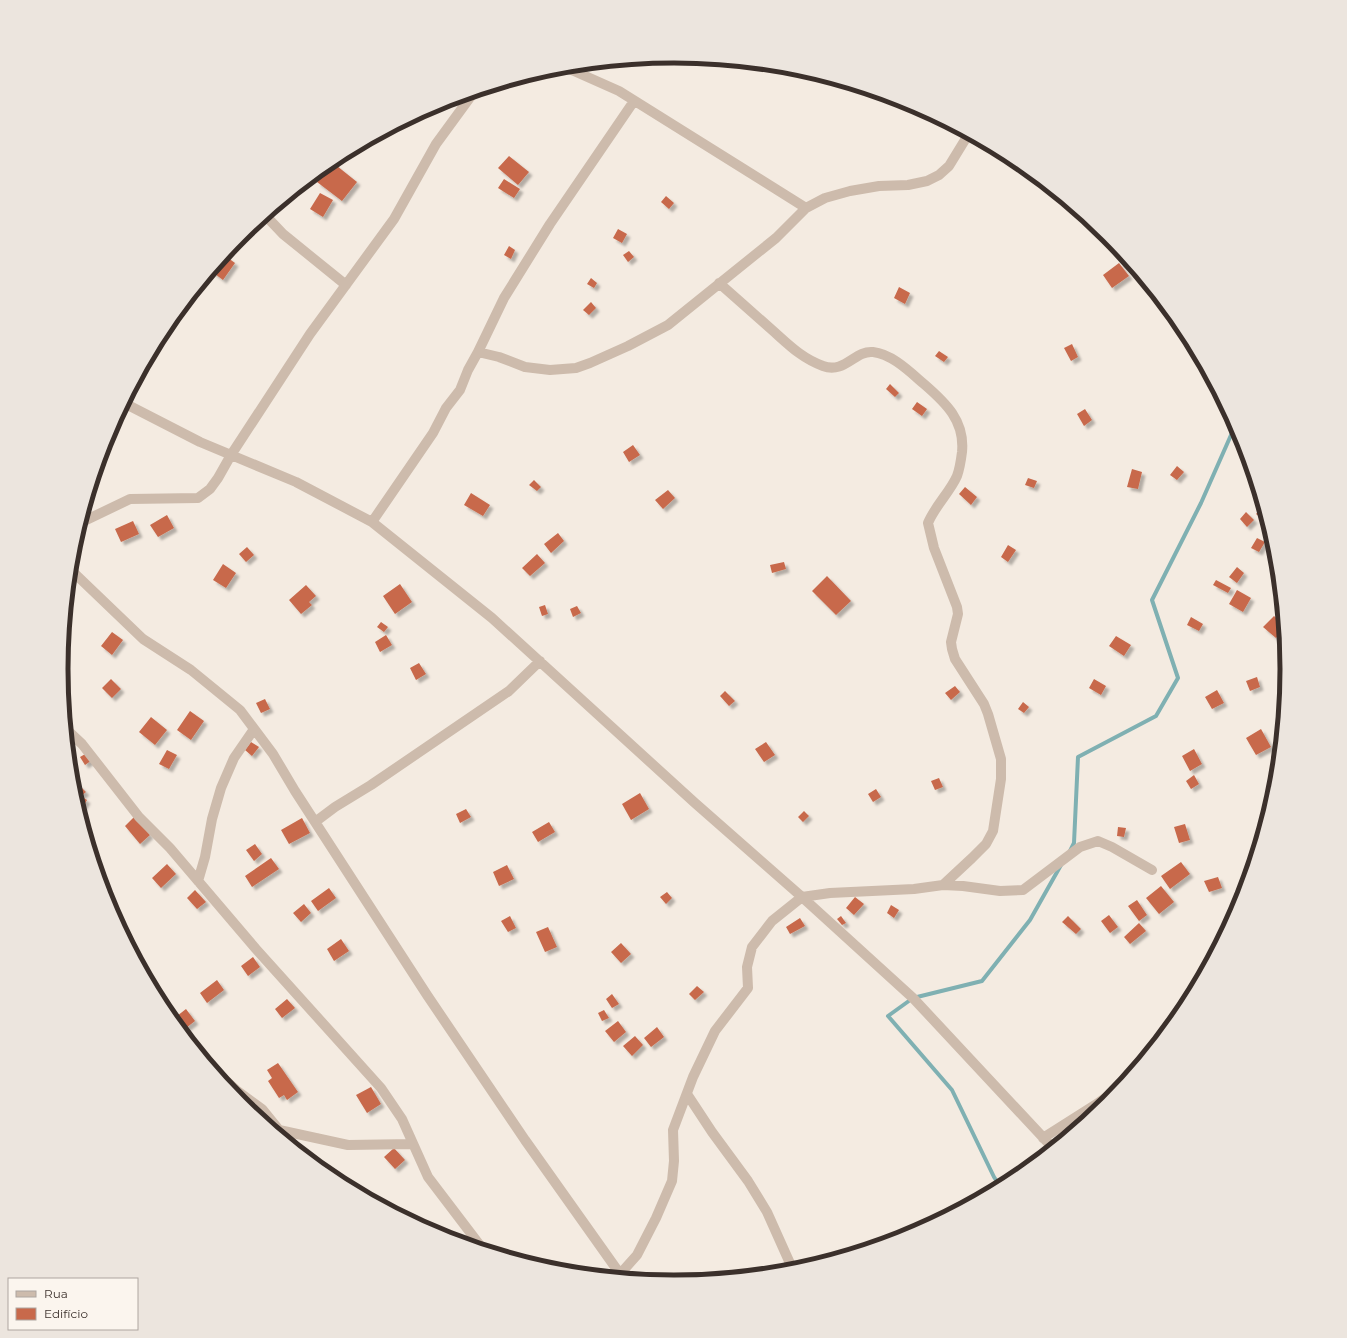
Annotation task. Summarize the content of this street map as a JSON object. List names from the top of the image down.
{
  "legend": ["Rua", "Edifício"]
}
